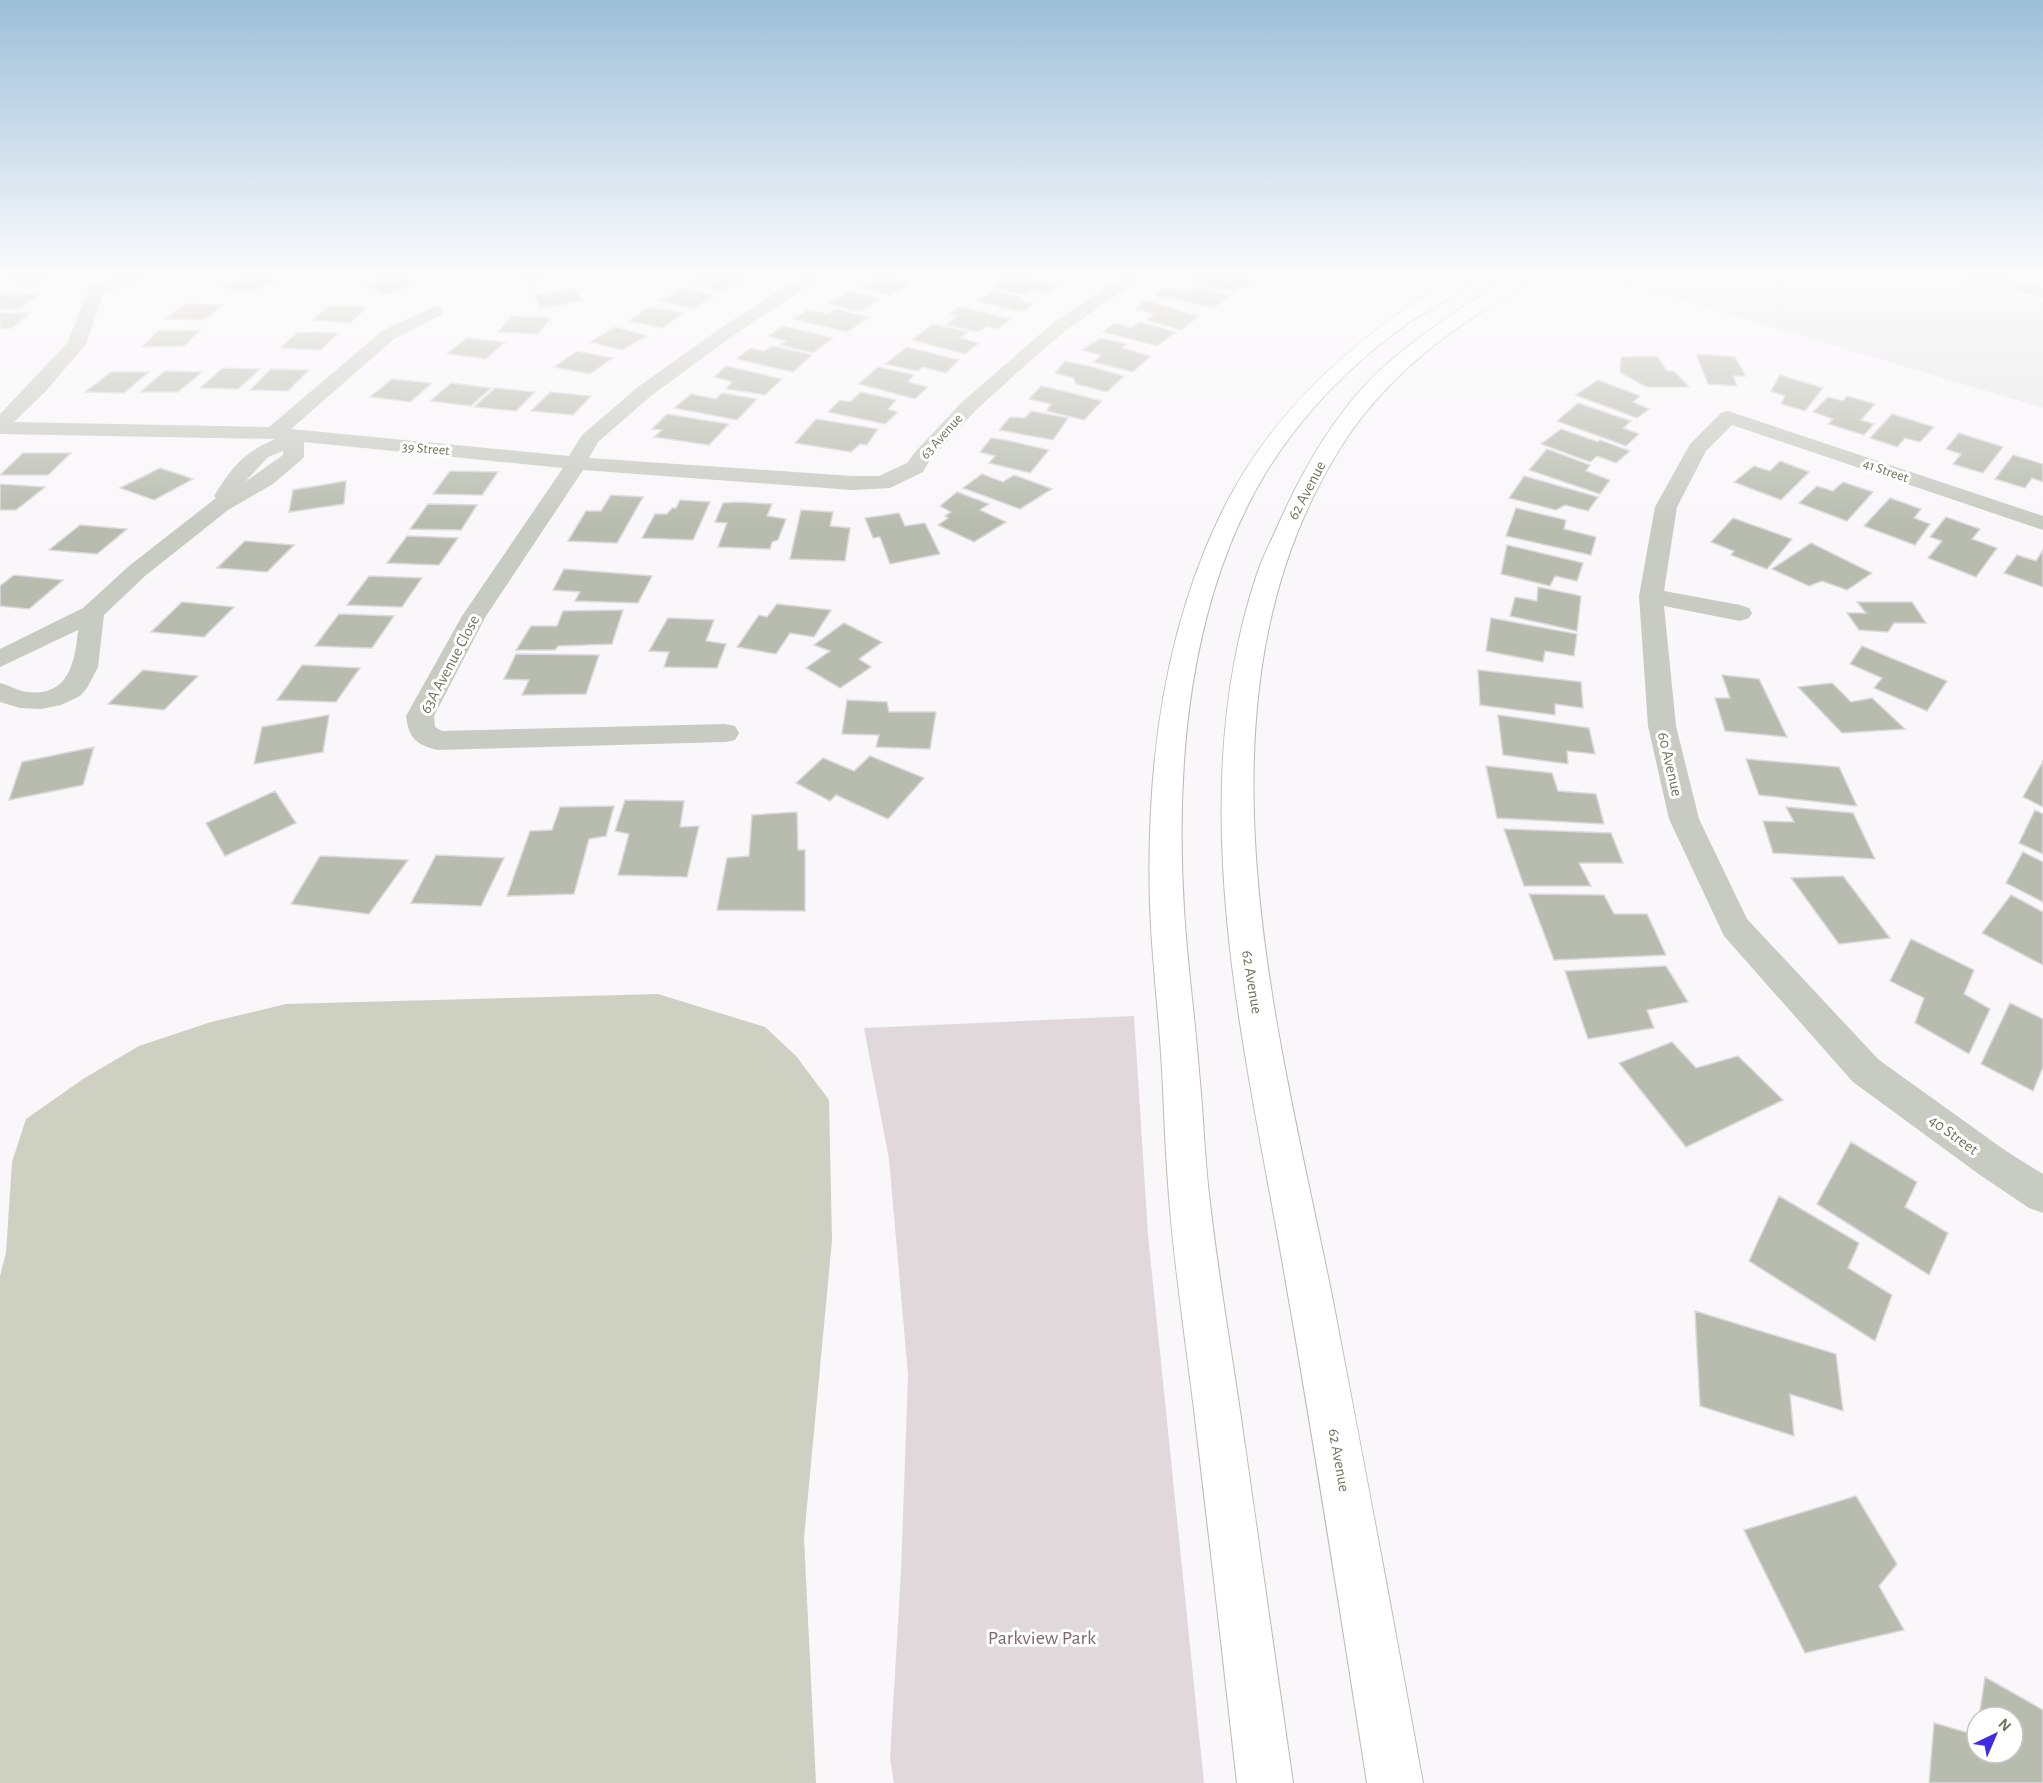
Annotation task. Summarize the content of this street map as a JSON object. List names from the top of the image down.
{
  "streets": {
    "main road": ["62 Avenue"],
    "street": [
      "63 Avenue",
      "39 Street",
      "41 Street",
      "63A Avenue Close",
      "60 Avenue",
      "40 Street"
    ]
  },
  "crossings": [
    ["63 Avenue", "39 Street"],
    ["39 Street", "63A Avenue Close"],
    ["41 Street", "60 Avenue"],
    ["60 Avenue", "40 Street"]
  ],
  "parks": ["Parkview Park"],
  "north": "top right"
}
